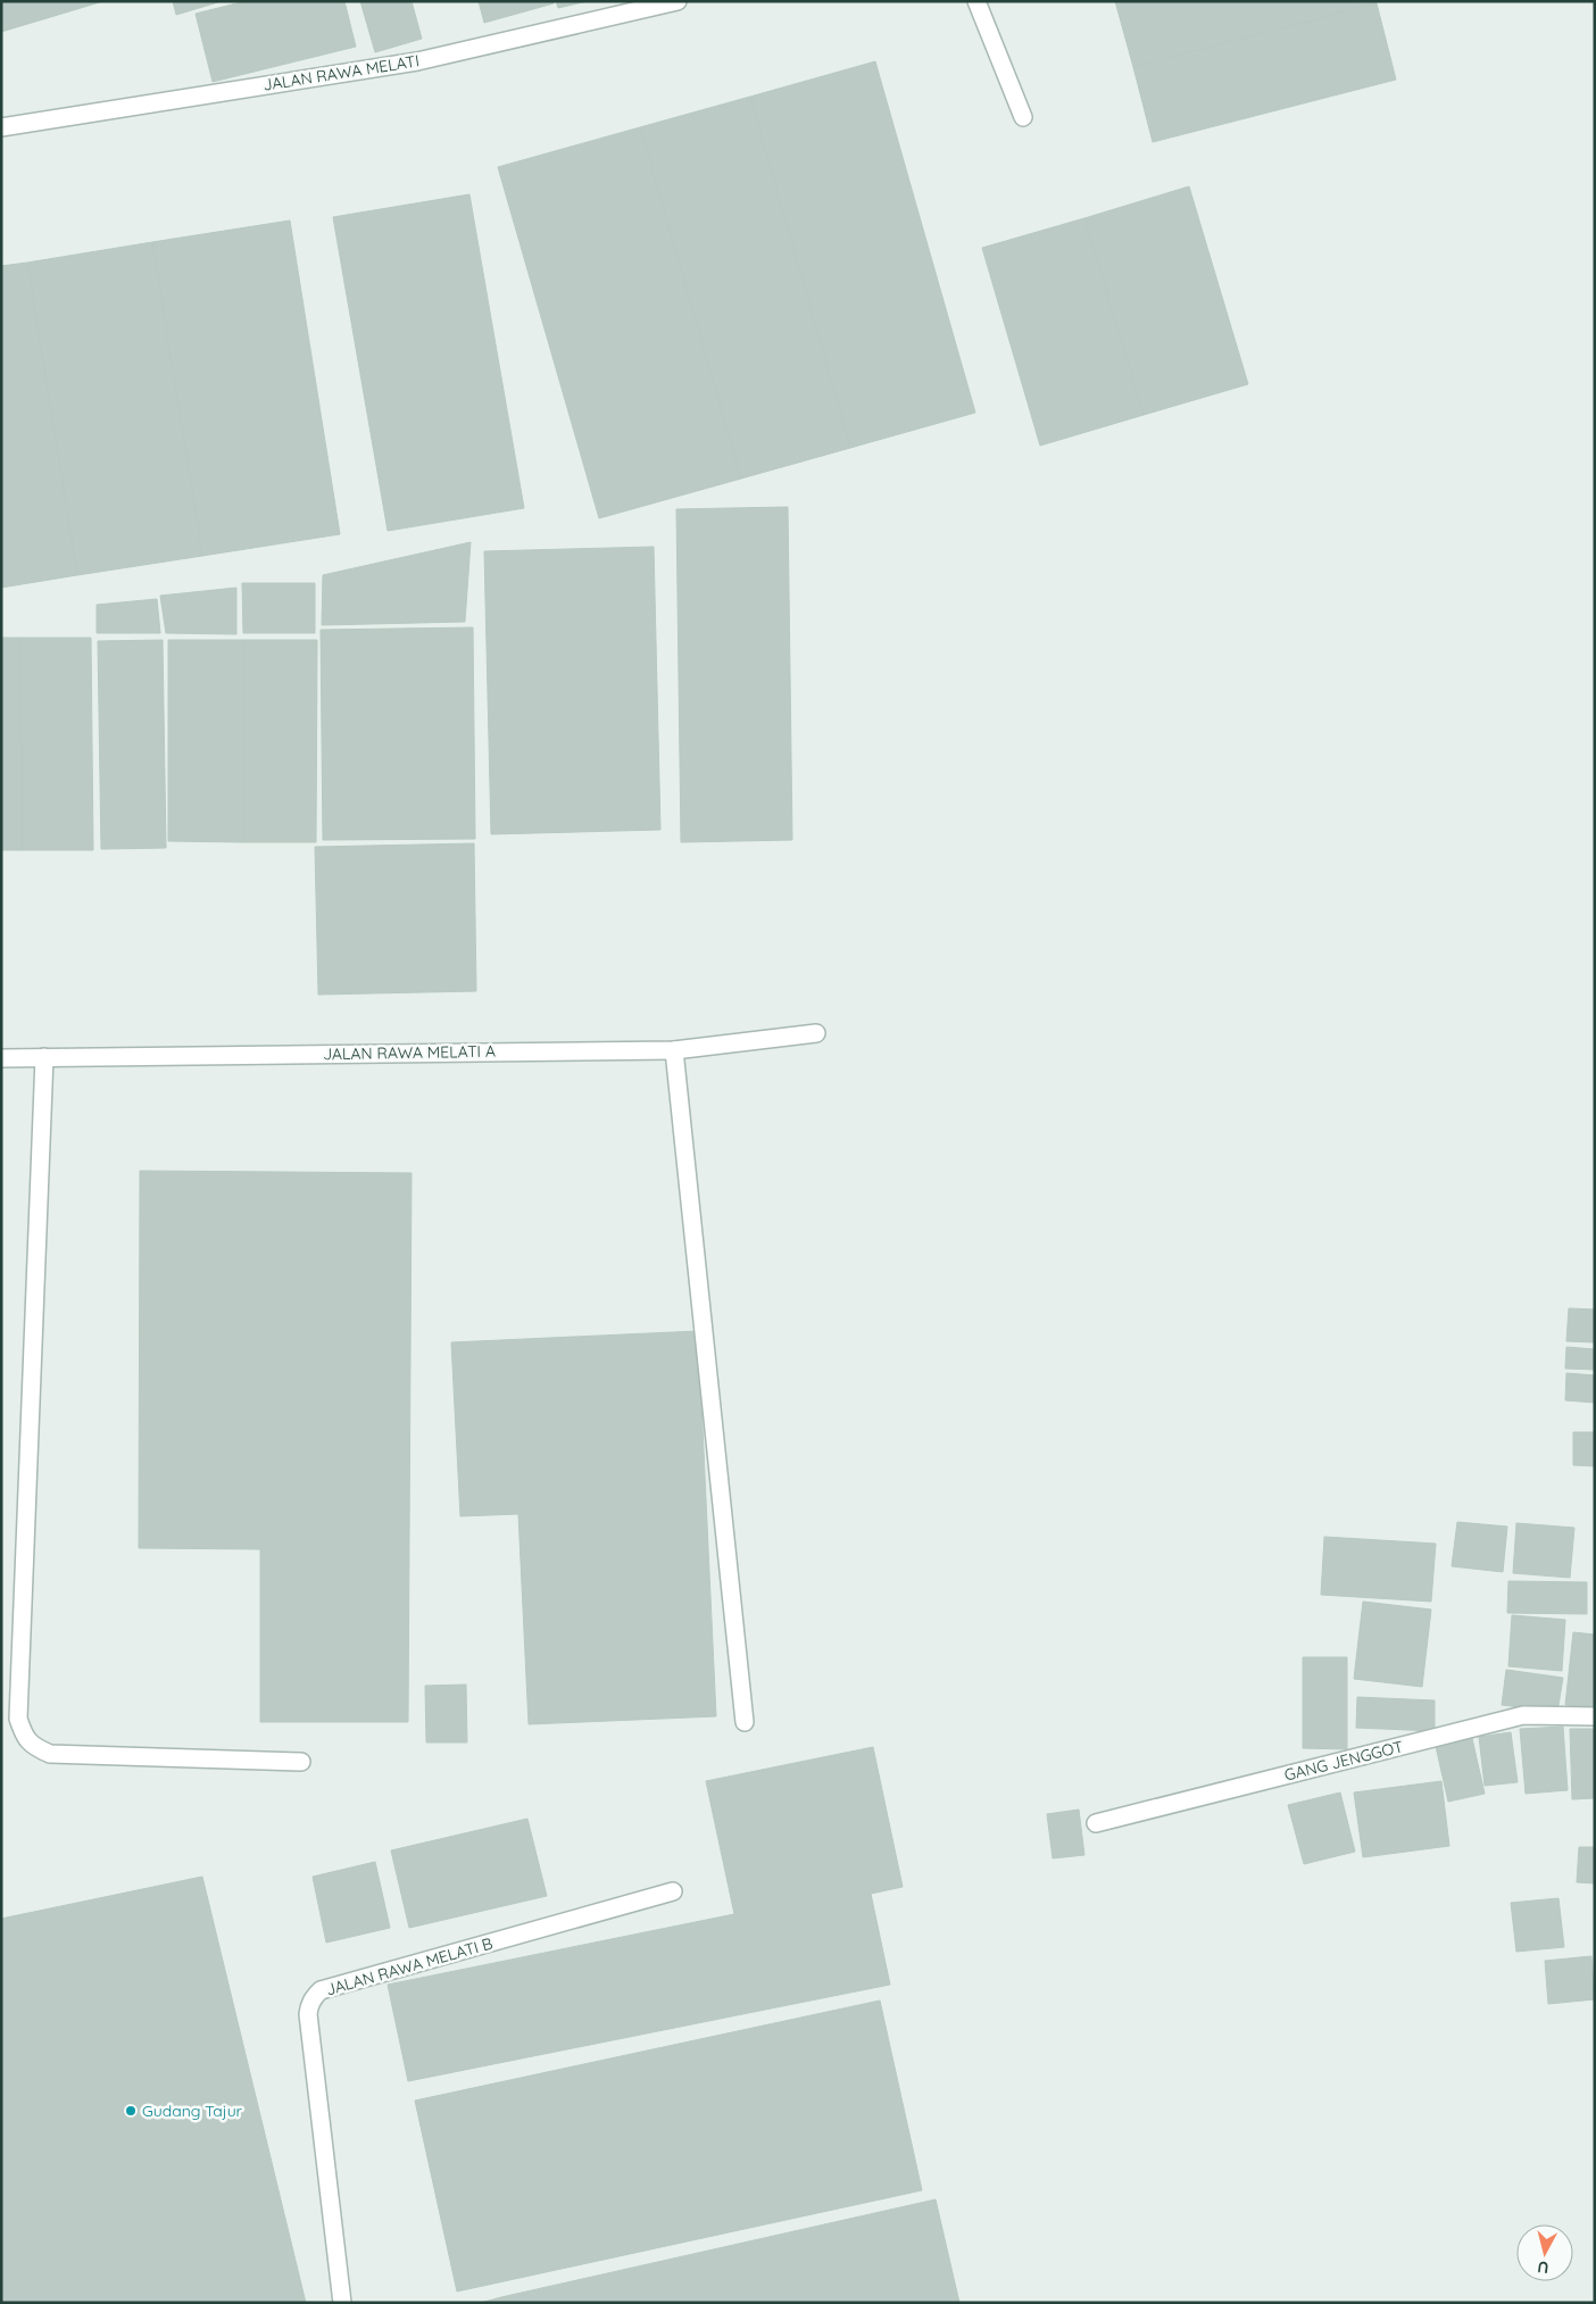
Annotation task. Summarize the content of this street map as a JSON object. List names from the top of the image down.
{
  "streets": {
    "street": [
      "JALAN RAWA MELATI",
      "JALAN RAWA MELATI A",
      "GANG JENGGOT",
      "JALAN RAWA MELATI B"
    ]
  },
  "places": ["Gudang Tajur"],
  "north": "bottom"
}
